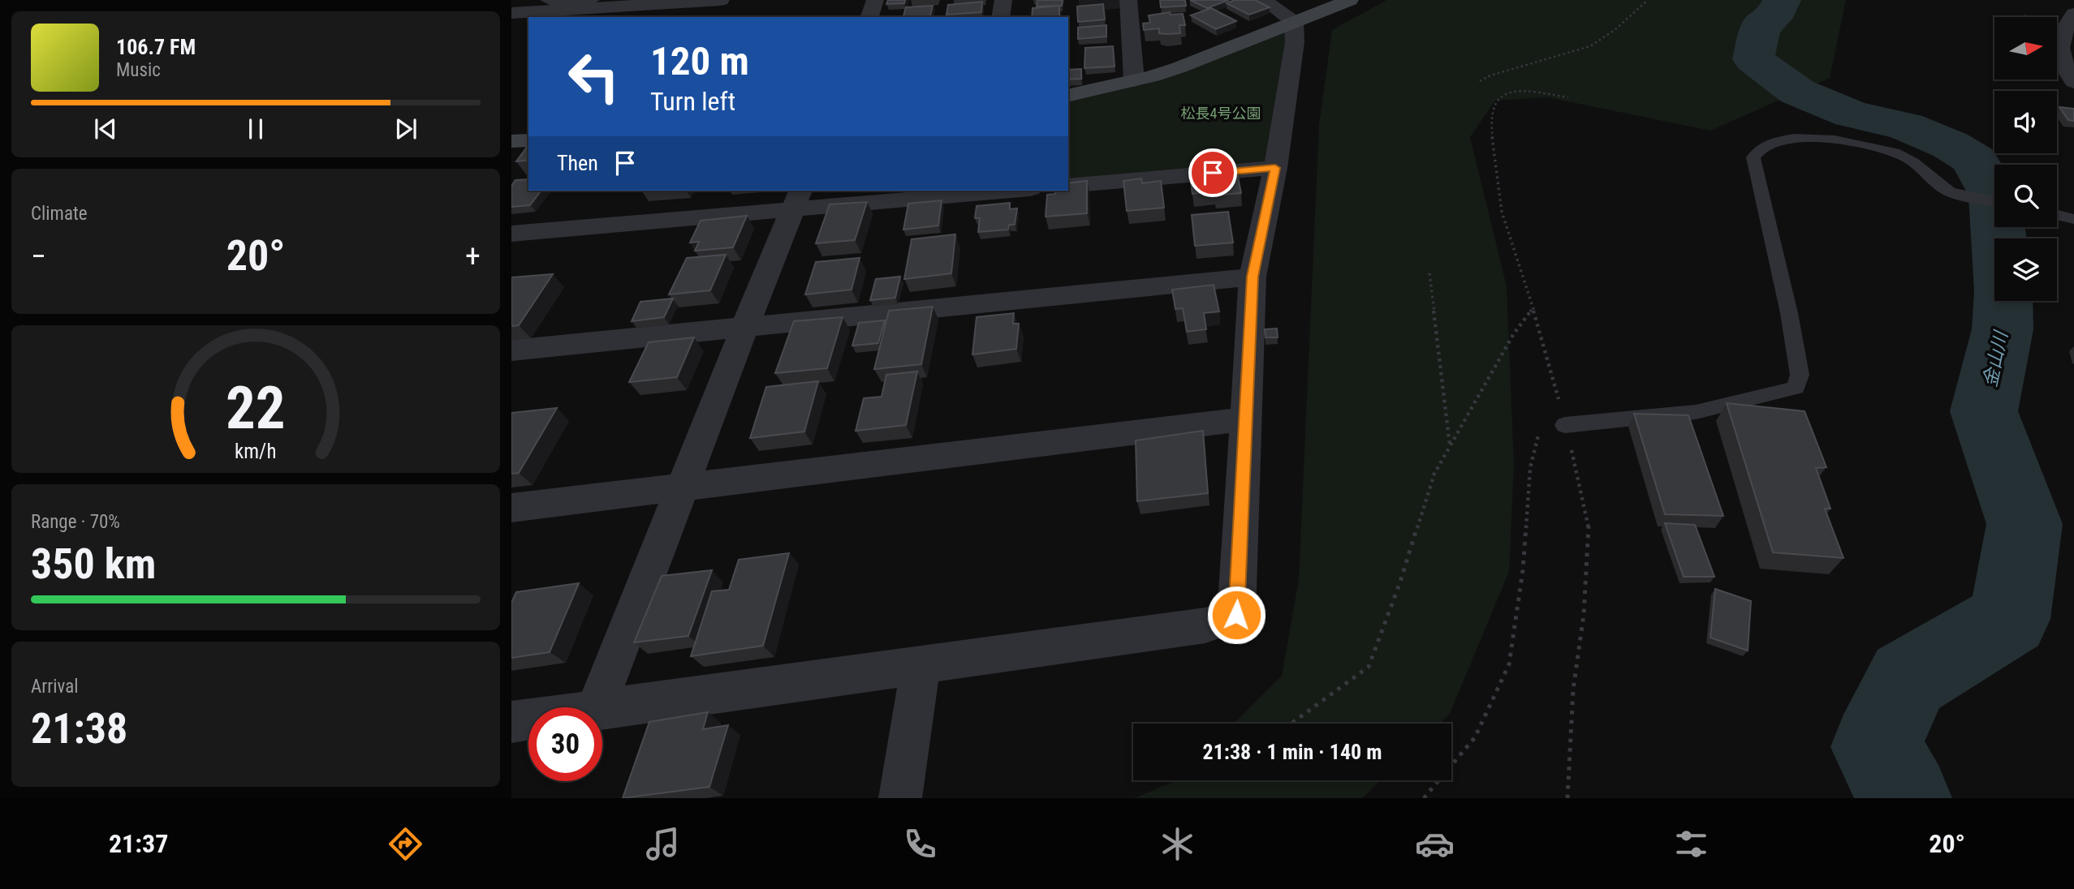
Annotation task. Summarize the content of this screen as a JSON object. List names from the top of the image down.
{
  "water": ["金山川"],
  "parks": ["松長4号公園"],
  "north": "right",
  "page": {
    "turn": ["120 m", "Turn left"],
    "song": ["106.7 FM", "Music"],
    "then": "Then",
    "tile": [
      "Climate",
      ["Range · 70%", "350 km"],
      ["Arrival", "21:38"]
    ],
    "heat": ["−", "20°", "+"],
    "limit": "30",
    "trip": "21:38 · 1 min · 140 m",
    "tabs": ["21:37", "20°"],
    "gauge": ["22", "km/h"]
  }
}
